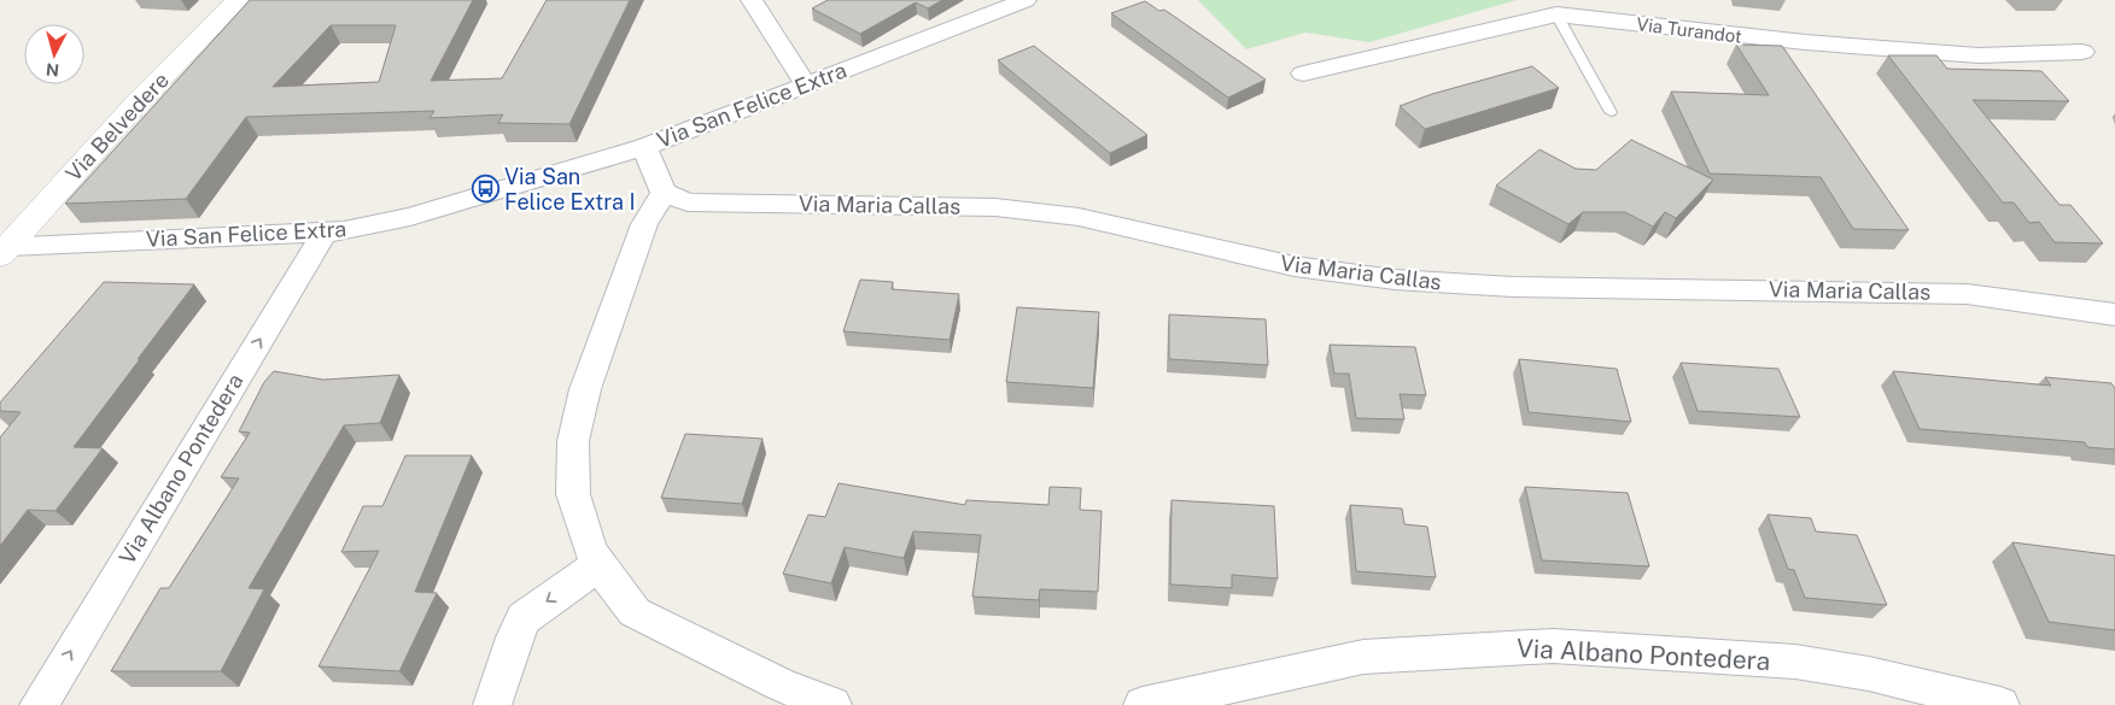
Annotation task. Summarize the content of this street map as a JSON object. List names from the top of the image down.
{
  "streets": {
    "street": [
      "Via Turandot",
      "Via San Felice Extra",
      "Via Belvedere",
      "Via Maria Callas",
      "Via Albano Pontedera"
    ]
  },
  "crossings": [
    ["Via San Felice Extra", "Via Belvedere"],
    ["Via San Felice Extra", "Via Albano Pontedera"]
  ],
  "one_way": ["Via Albano Pontedera"],
  "places": {
    "bus stop": ["Via San Felice Extra I"]
  },
  "north": "bottom"
}
